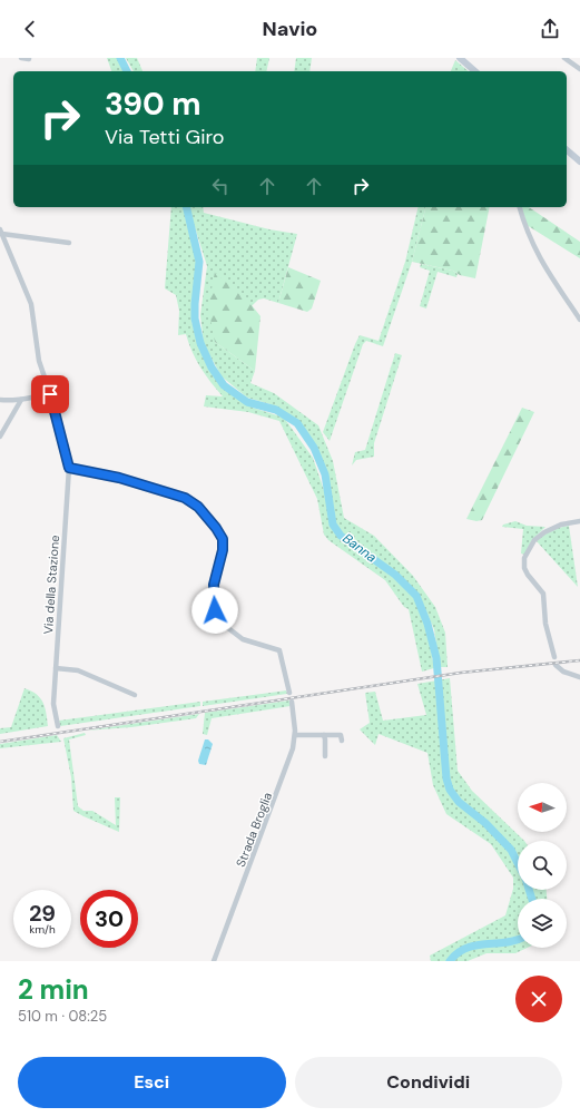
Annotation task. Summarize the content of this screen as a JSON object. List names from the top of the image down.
{
  "streets": {
    "street": ["Via della Stazione", "Strada Broglia"]
  },
  "water": ["Banna"],
  "north": "left",
  "page": {
    "header": "Navio",
    "turn": ["390 m", "Via Tetti Giro"],
    "speed": "29 km/h",
    "limit": "30",
    "heading": ["2 min", "510 m · 08:25"],
    "buttons": ["Esci", "Condividi"]
  }
}
